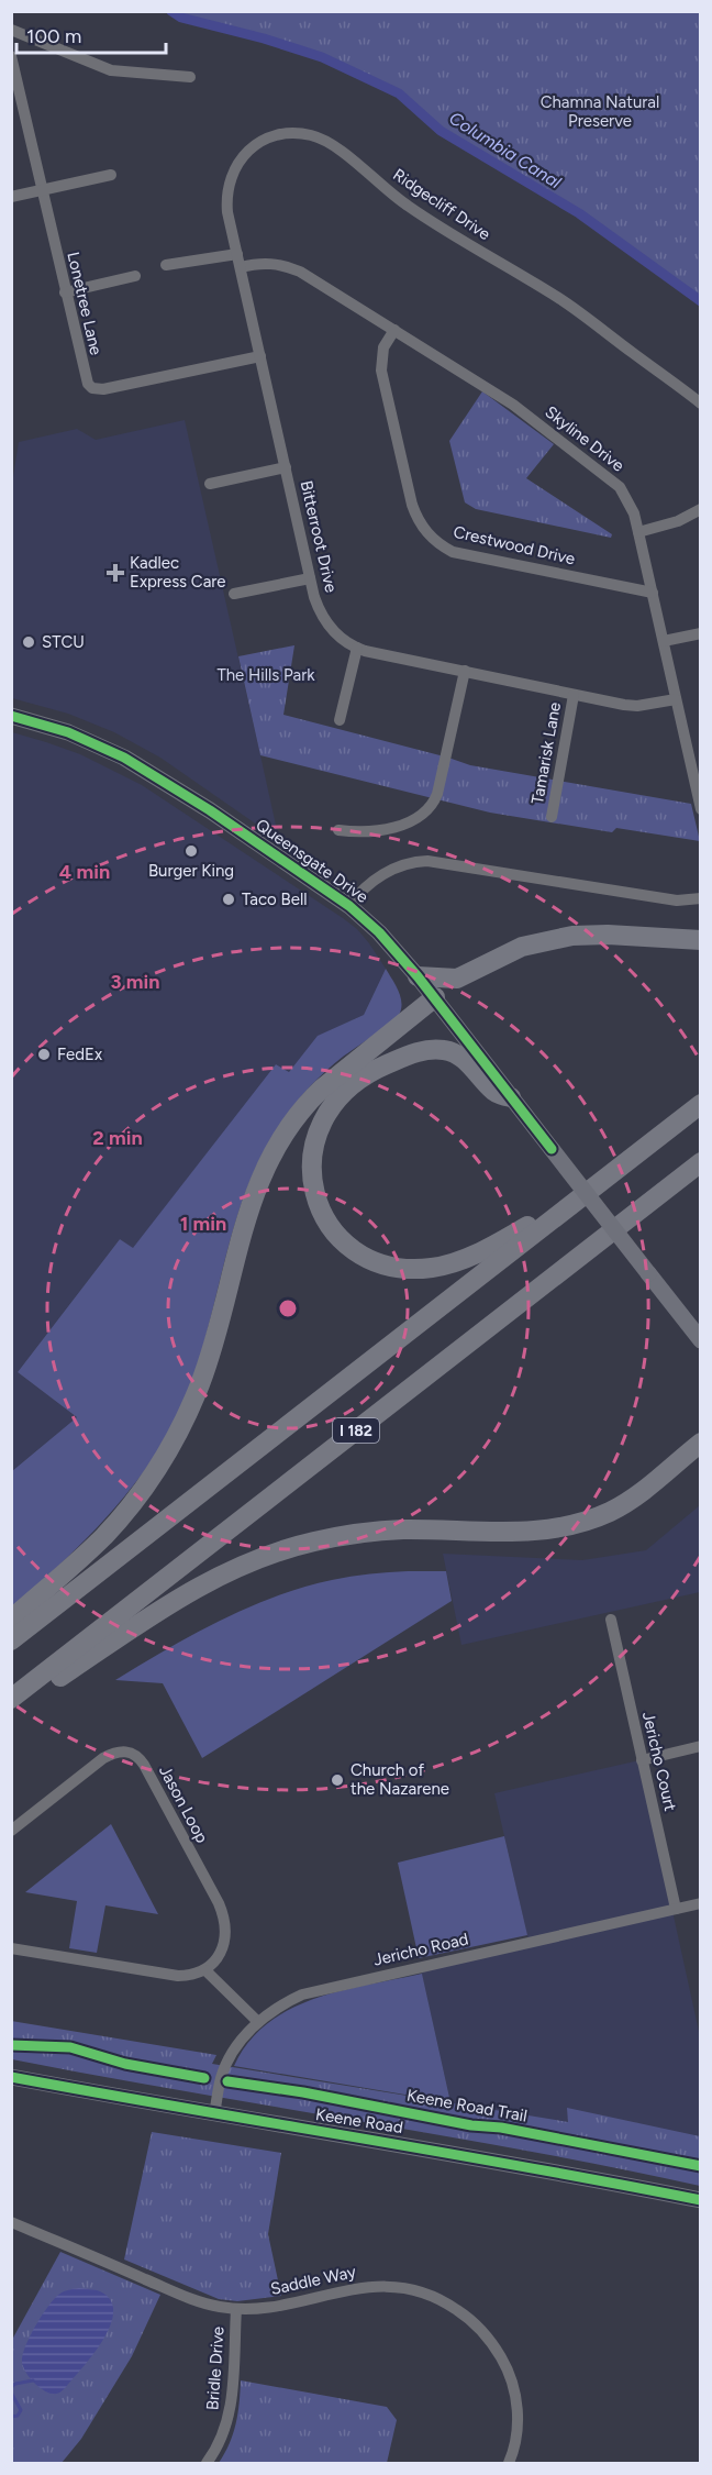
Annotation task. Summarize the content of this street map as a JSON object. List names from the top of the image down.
{
  "streets": {
    "highway": ["I 182"],
    "main road": ["Queensgate Drive", "Keene Road"],
    "street": [
      "Ridgecliff Drive",
      "Lonetree Lane",
      "Skyline Drive",
      "Bitterroot Drive",
      "Crestwood Drive",
      "Tamarisk Lane",
      "Jericho Court",
      "Jason Loop",
      "Jericho Road",
      "Saddle Way",
      "Bridle Drive"
    ],
    "cycle path": ["Keene Road Trail"]
  },
  "crossings": [
    ["Ridgecliff Drive", "Bitterroot Drive"],
    ["Lonetree Lane", "Bitterroot Drive"],
    ["Skyline Drive", "Bitterroot Drive"],
    ["Skyline Drive", "Crestwood Drive"],
    ["Bitterroot Drive", "Tamarisk Lane"],
    ["Jericho Court", "Jericho Road"],
    ["Jericho Road", "Keene Road"],
    ["Saddle Way", "Bridle Drive"]
  ],
  "water": ["Columbia Canal"],
  "parks": ["Chamna Natural Preserve", "The Hills Park"],
  "places": {
    "health": ["Kadlec Express Care"],
    "other": [
      "STCU",
      "Burger King",
      "Taco Bell",
      "FedEx",
      "Church of the Nazarene"
    ]
  },
  "scale_bar": "100 m",
  "rings": [
    "4 min",
    "3 min",
    "2 min",
    "1 min"
  ]
}
